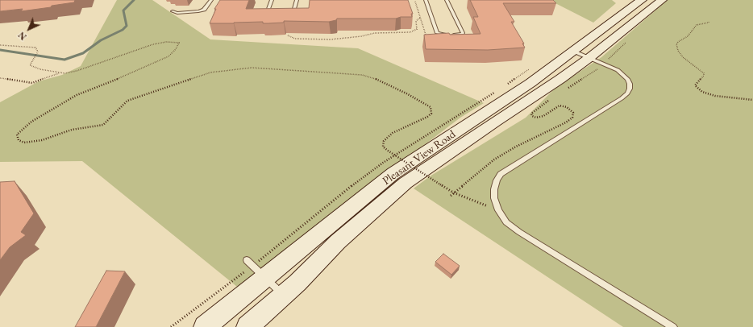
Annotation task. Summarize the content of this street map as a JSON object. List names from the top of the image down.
{
  "streets": {
    "main road": ["Pleasant View Road"]
  },
  "north": "bottom left"
}
